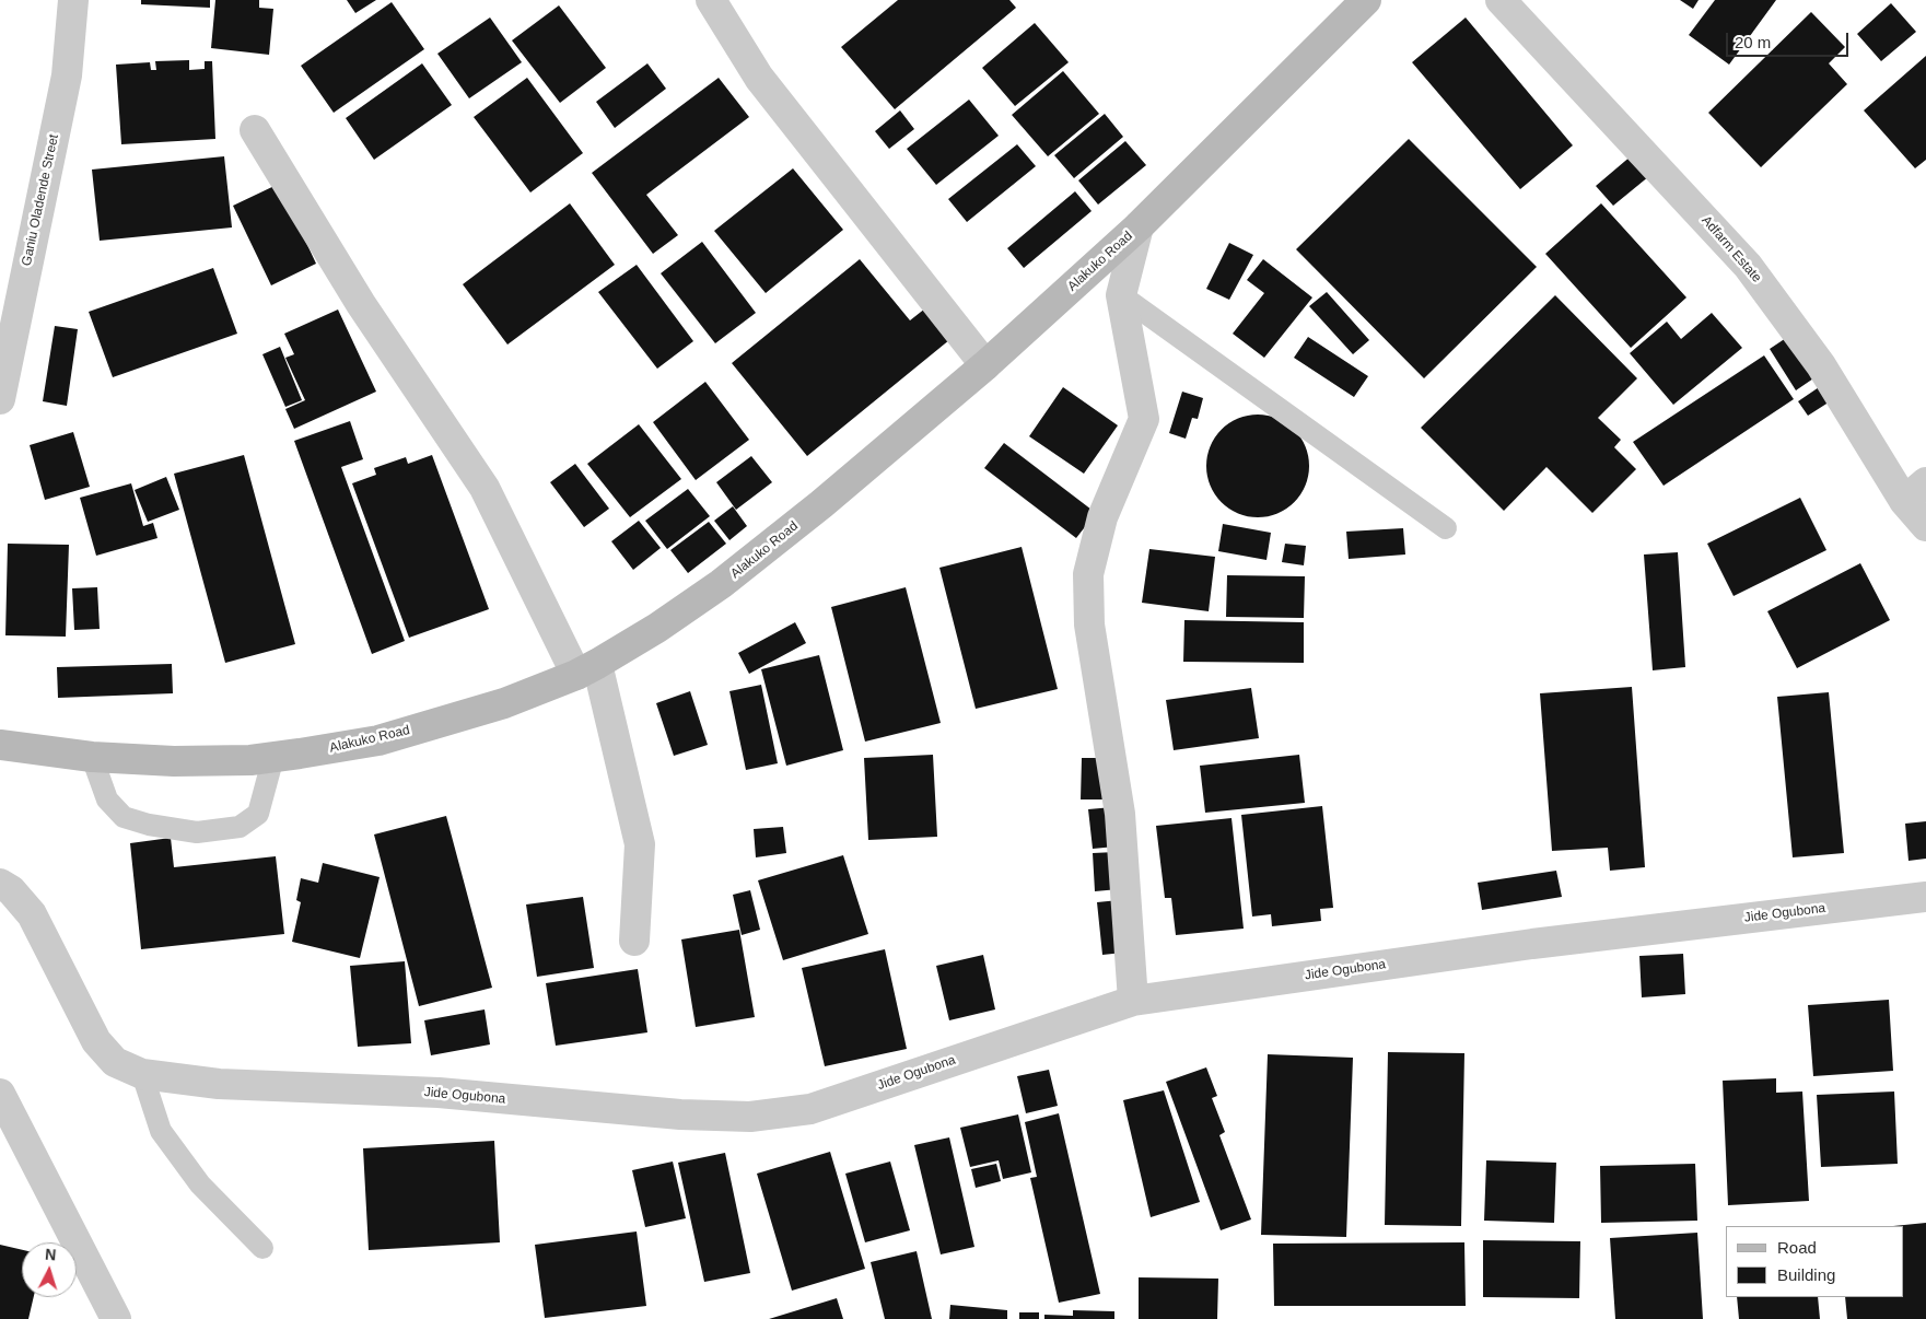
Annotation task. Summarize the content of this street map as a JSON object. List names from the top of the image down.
{
  "streets": {
    "main road": ["Alakuko Road"],
    "street": ["Ganiu Oladende Street", "Adfarm Estate", "Jide Ogubona"]
  },
  "legend": ["Road", "Building"],
  "scale_bar": "20 m",
  "north": "top"
}
